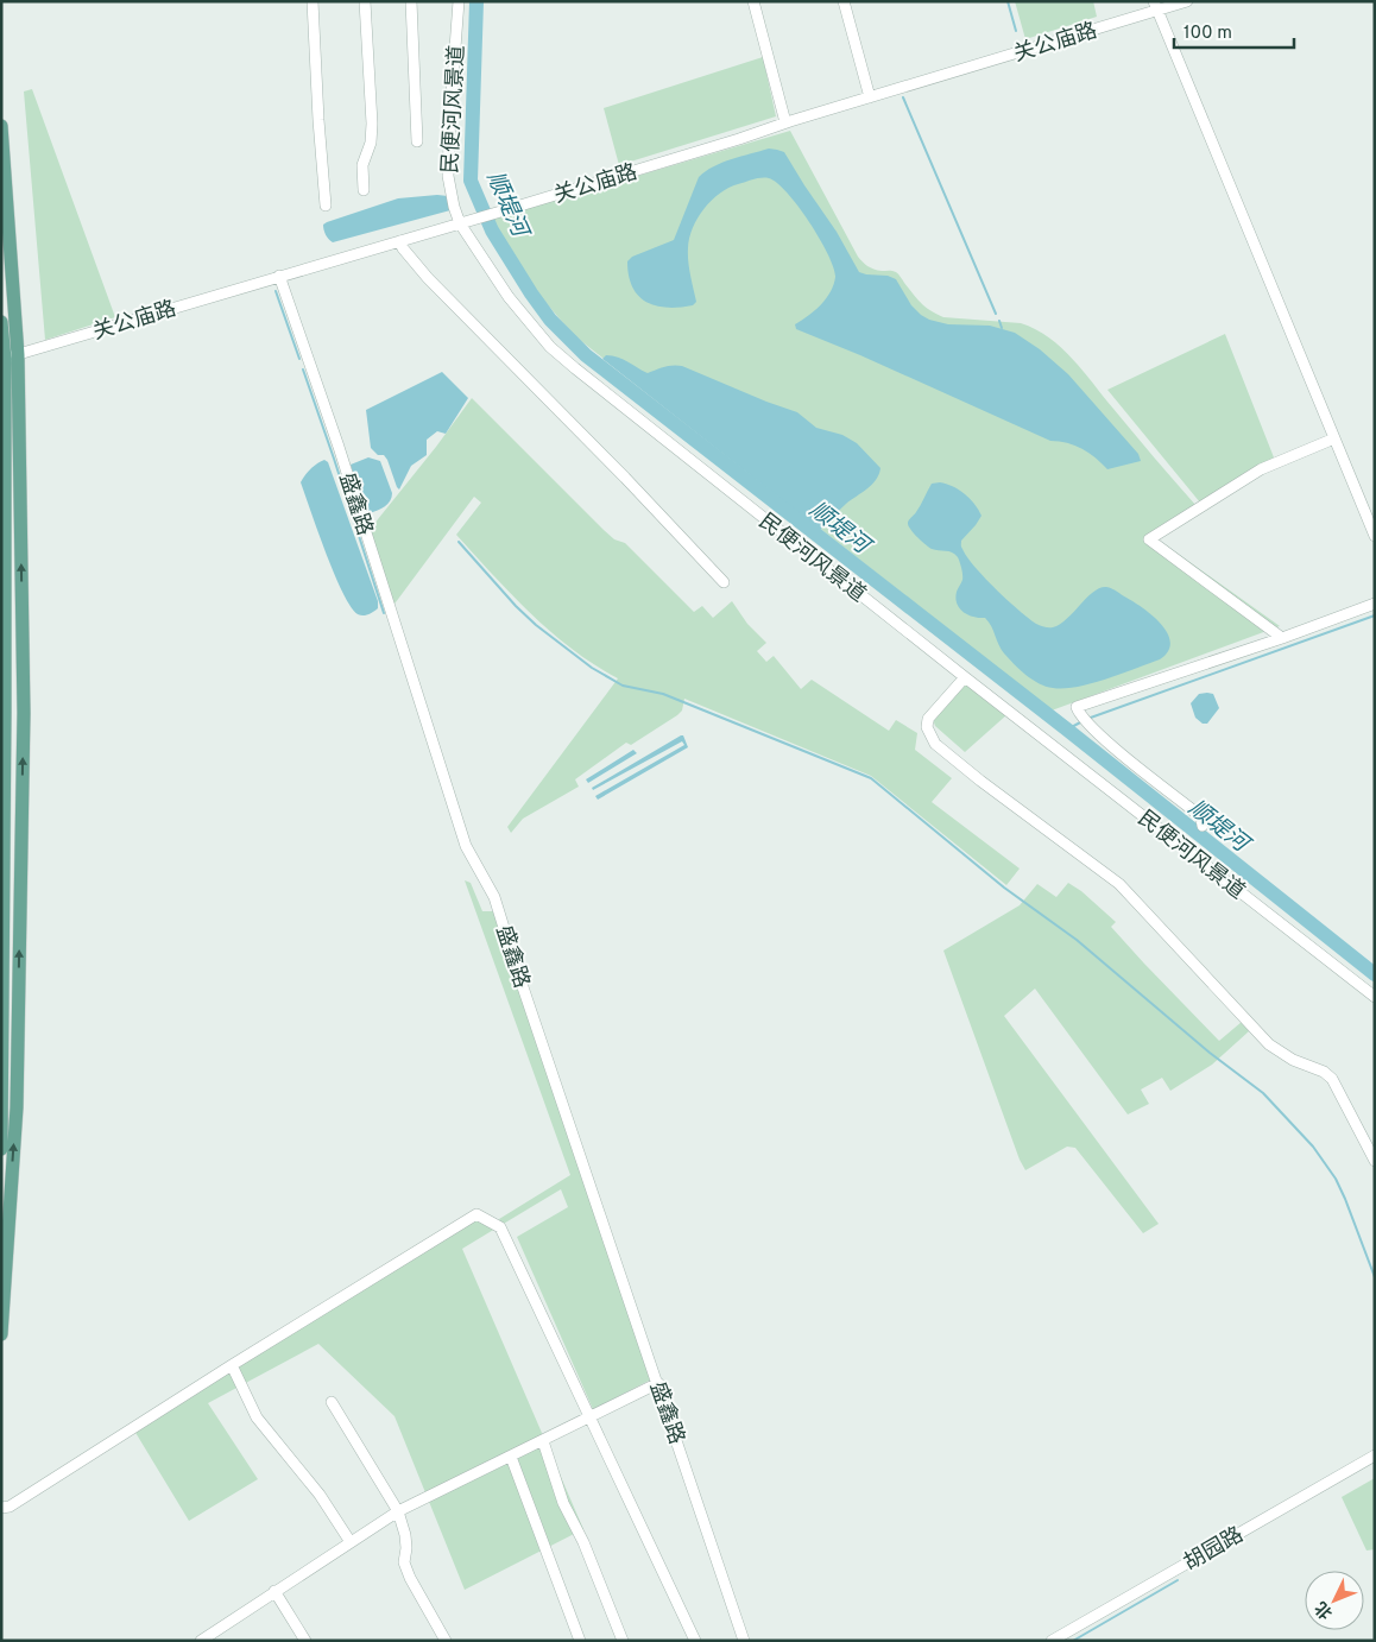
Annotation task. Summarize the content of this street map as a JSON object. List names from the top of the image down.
{
  "streets": {
    "street": [
      "关公庙路",
      "民便河风景道",
      "盛鑫路",
      "胡园路"
    ]
  },
  "crossings": [
    ["关公庙路", "民便河风景道"],
    ["关公庙路", "盛鑫路"]
  ],
  "water": ["顺堤河"],
  "scale_bar": "100 m",
  "north": "bottom left"
}
